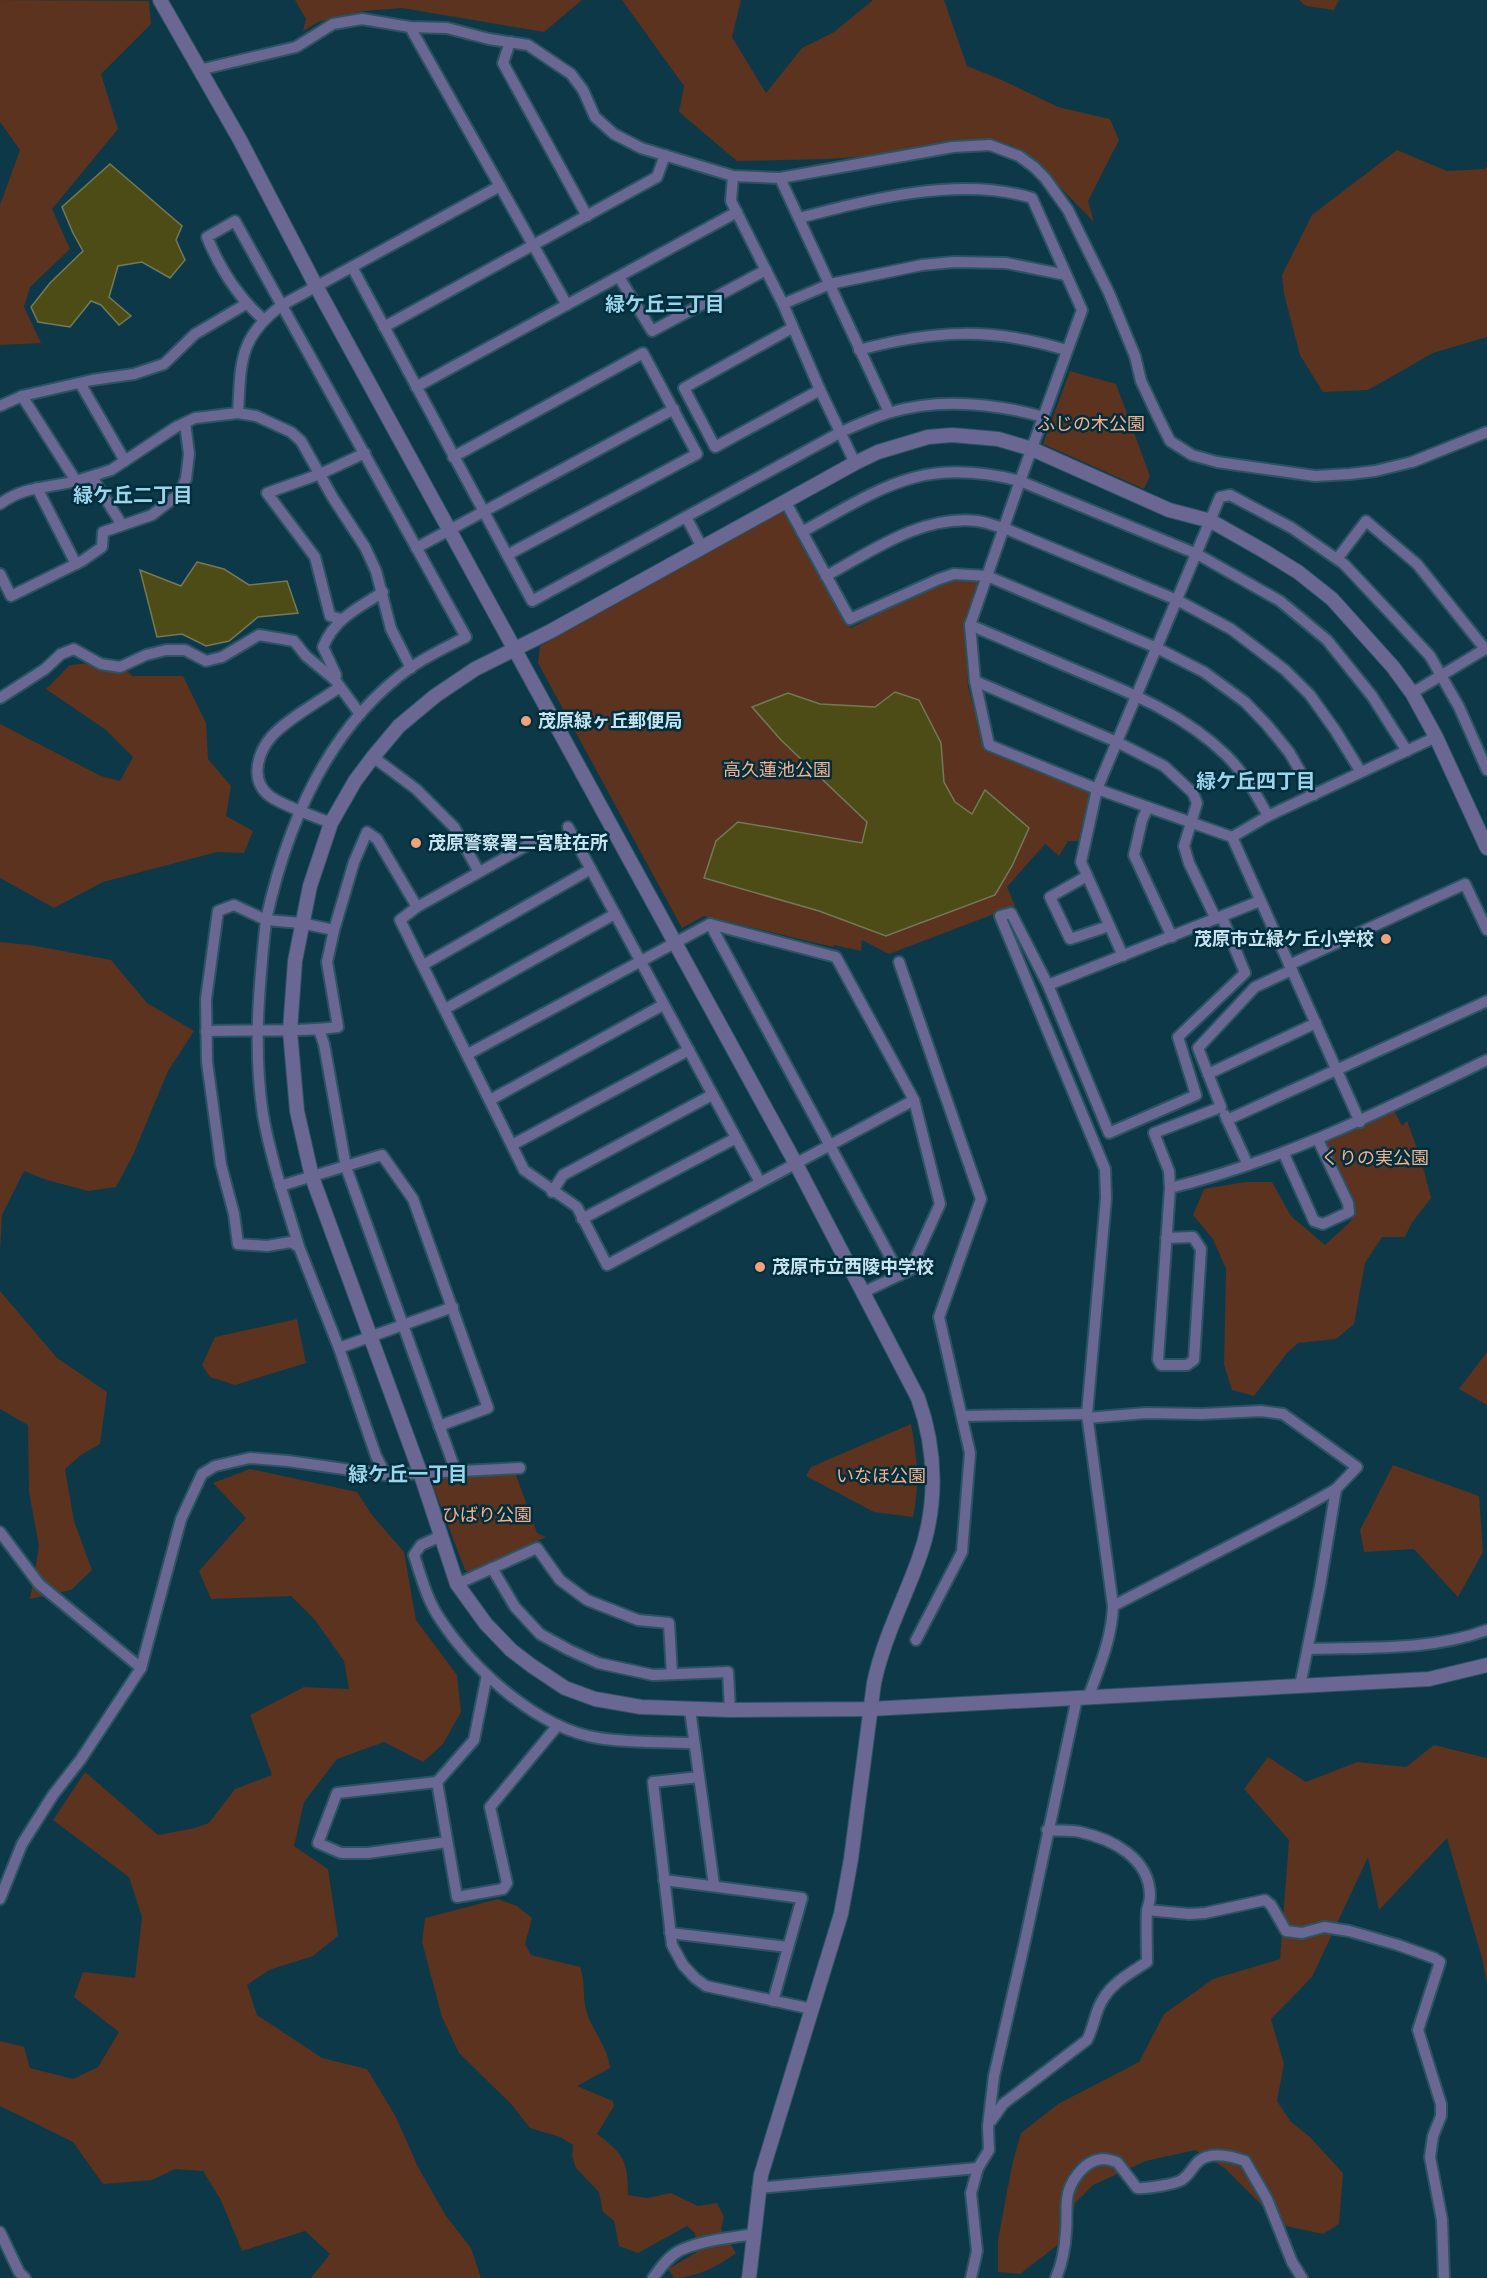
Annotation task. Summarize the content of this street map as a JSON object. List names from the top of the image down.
{
  "districts": [
    "緑ケ丘三丁目",
    "緑ケ丘二丁目",
    "緑ケ丘四丁目",
    "緑ケ丘一丁目"
  ],
  "parks": [
    "ふじの木公園",
    "高久蓮池公園",
    "くりの実公園",
    "いなほ公園",
    "ひばり公園"
  ],
  "places": [
    "茂原緑ヶ丘郵便局",
    "茂原警察署二宮駐在所",
    "茂原市立緑ケ丘小学校",
    "茂原市立西陵中学校"
  ]
}
